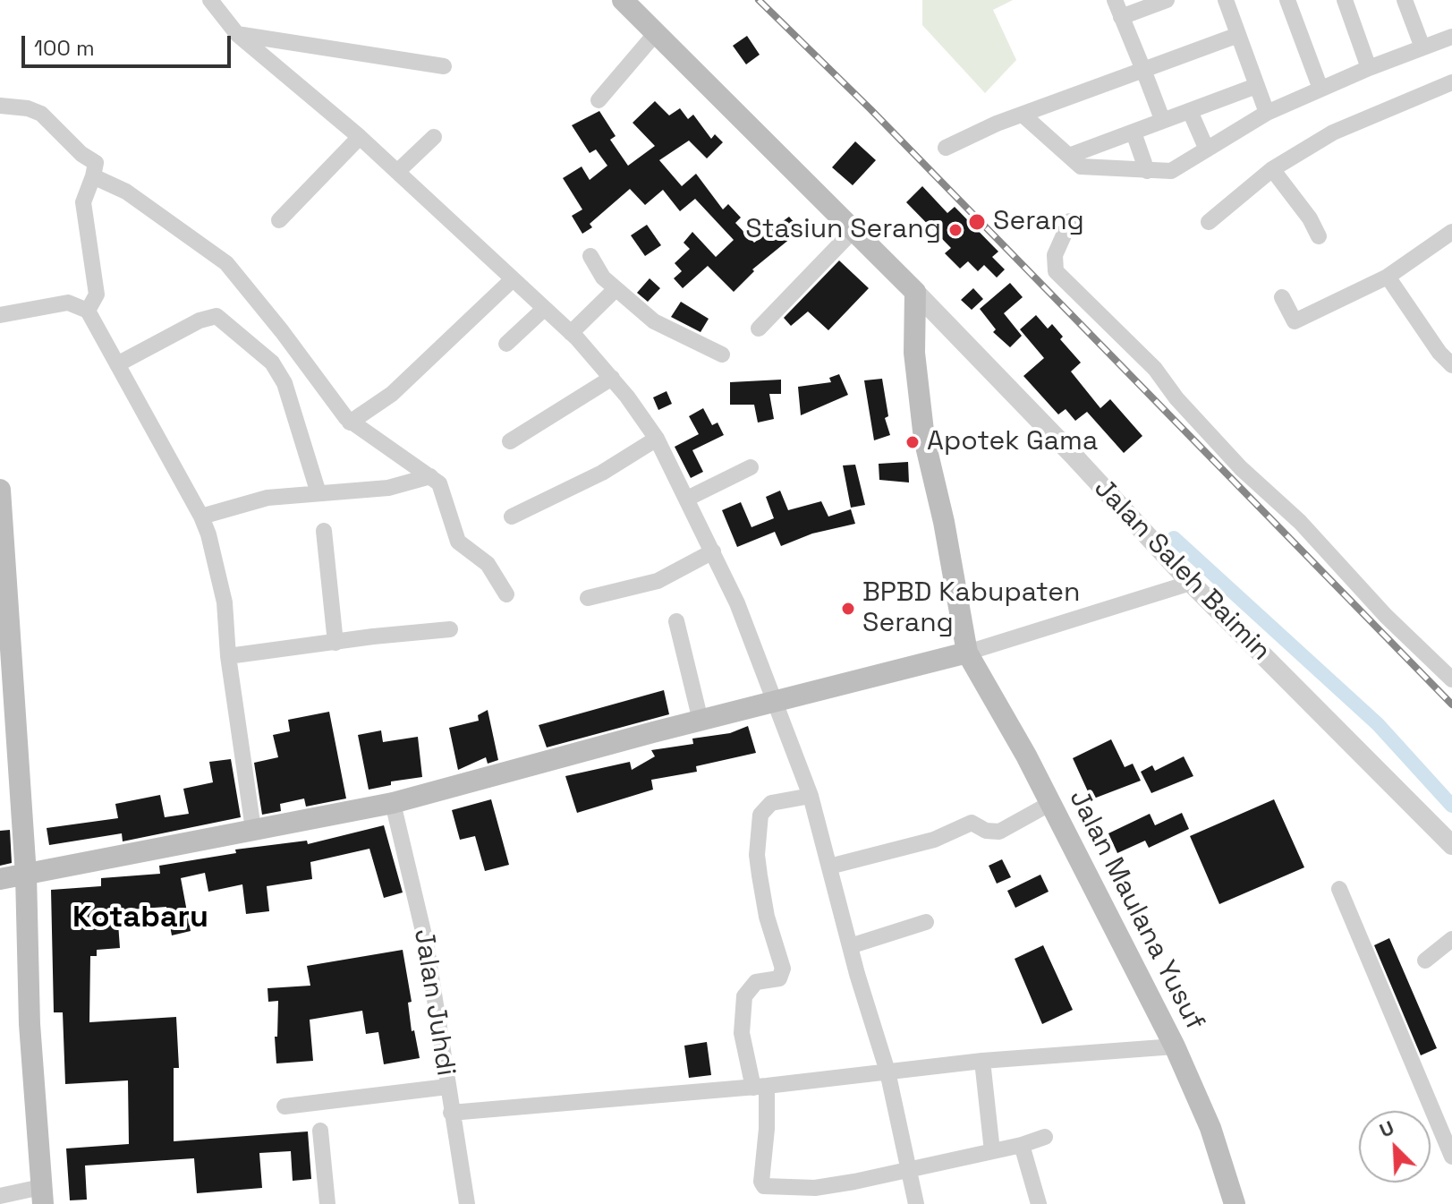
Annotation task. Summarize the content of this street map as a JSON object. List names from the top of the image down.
{
  "streets": {
    "main road": ["Jalan Maulana Yusuf"],
    "street": ["Jalan Saleh Baimin", "Jalan Juhdi"]
  },
  "crossings": [
    ["Jalan Saleh Baimin", "Jalan Maulana Yusuf"]
  ],
  "districts": ["Kotabaru"],
  "places": [
    "Serang",
    "Stasiun Serang",
    "Apotek Gama",
    "BPBD Kabupaten Serang"
  ],
  "scale_bar": "100 m",
  "north": "top left"
}
